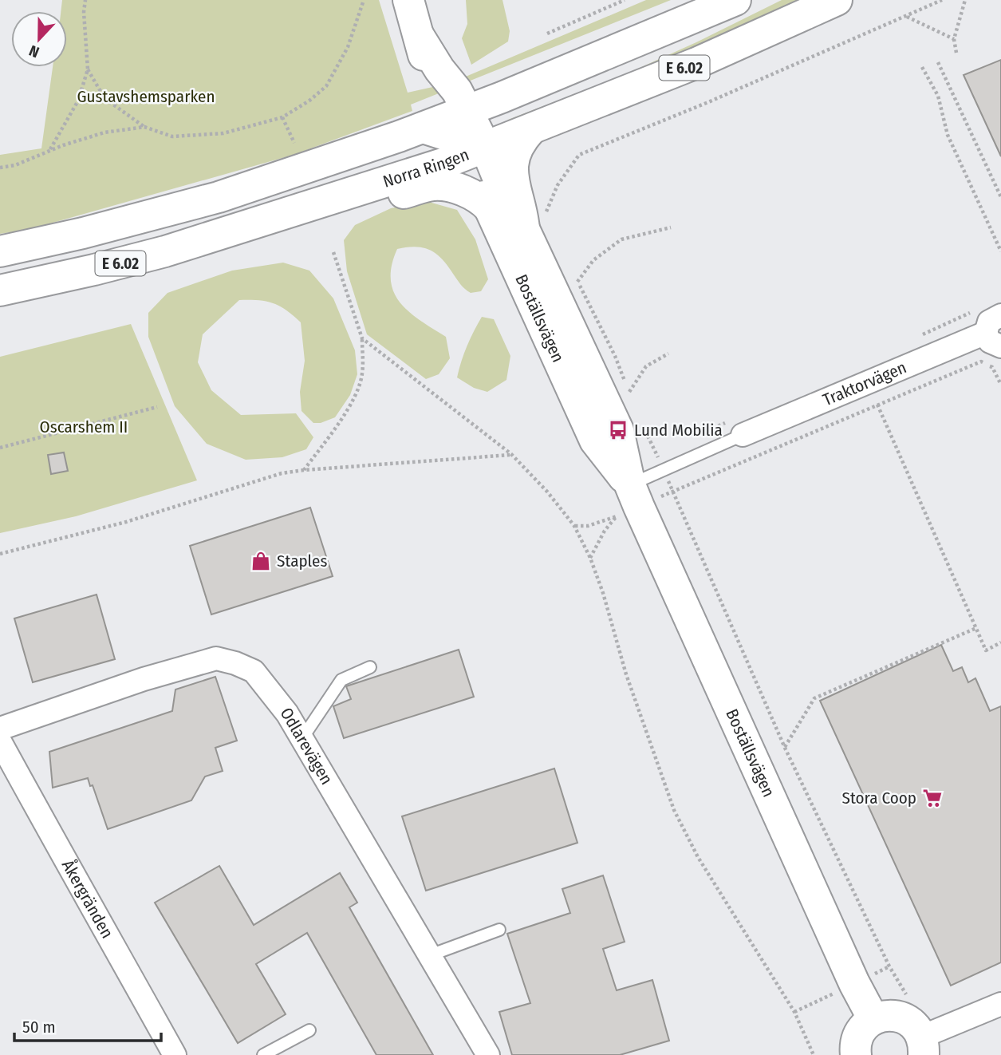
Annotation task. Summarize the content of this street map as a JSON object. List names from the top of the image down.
{
  "streets": {
    "main road": ["E 6.02", "Norra Ringen", "Boställsvägen"],
    "street": ["Traktorvägen", "Odlarevägen", "Åkergränden"]
  },
  "crossings": [
    ["Norra Ringen", "Boställsvägen"]
  ],
  "parks": ["Gustavshemsparken", "Oscarshem II"],
  "places": {
    "bus stop": ["Lund Mobilia"],
    "shop": ["Staples"],
    "supermarket": ["Stora Coop"]
  },
  "scale_bar": "50 m",
  "north": "bottom"
}
